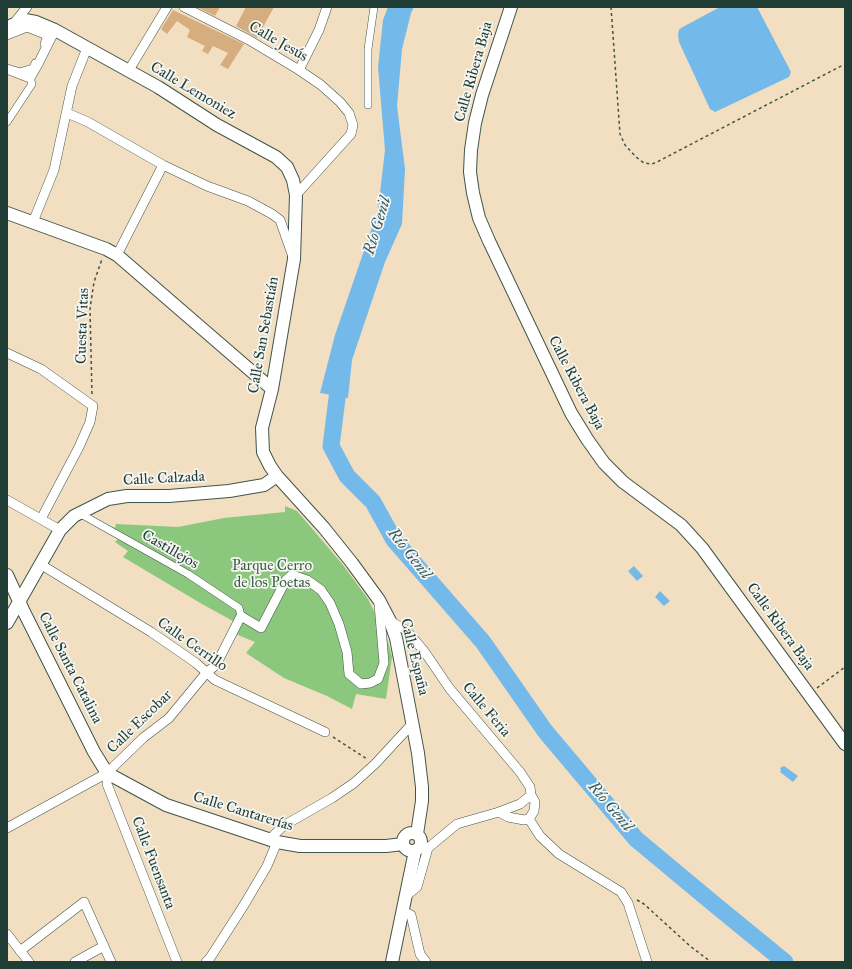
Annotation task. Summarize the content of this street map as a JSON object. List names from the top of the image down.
{
  "streets": {
    "street": [
      "Calle Jesús",
      "Calle Ribera Baja",
      "Calle Lemoniez",
      "Calle San Sebastián",
      "Calle Calzada",
      "Castillejos",
      "Calle Cerrillo",
      "Calle España",
      "Calle Santa Catalina",
      "Calle Feria",
      "Calle Escobar",
      "Calle Cantarerías",
      "Calle Fuensanta"
    ],
    "path": ["Cuesta Vitas"]
  },
  "crossings": [
    ["Calle Jesús", "Calle Lemoniez"],
    ["Calle Jesús", "Calle San Sebastián"],
    ["Calle Lemoniez", "Calle San Sebastián"],
    ["Calle San Sebastián", "Calle Calzada"],
    ["Calle San Sebastián", "Calle España"],
    ["Calle Calzada", "Castillejos"],
    ["Calle Calzada", "Calle Cerrillo"],
    ["Calle Calzada", "Calle España"],
    ["Calle Calzada", "Calle Santa Catalina"],
    ["Castillejos", "Calle Escobar"],
    ["Calle Cerrillo", "Calle Escobar"],
    ["Calle España", "Calle Feria"],
    ["Calle España", "Calle Cantarerías"],
    ["Calle Santa Catalina", "Calle Escobar"],
    ["Calle Santa Catalina", "Calle Cantarerías"],
    ["Calle Santa Catalina", "Calle Fuensanta"],
    ["Calle Escobar", "Calle Cantarerías"],
    ["Calle Escobar", "Calle Fuensanta"],
    ["Calle Cantarerías", "Calle Fuensanta"]
  ],
  "water": ["Río Genil"],
  "parks": ["Parque Cerro de los Poetas"]
}
